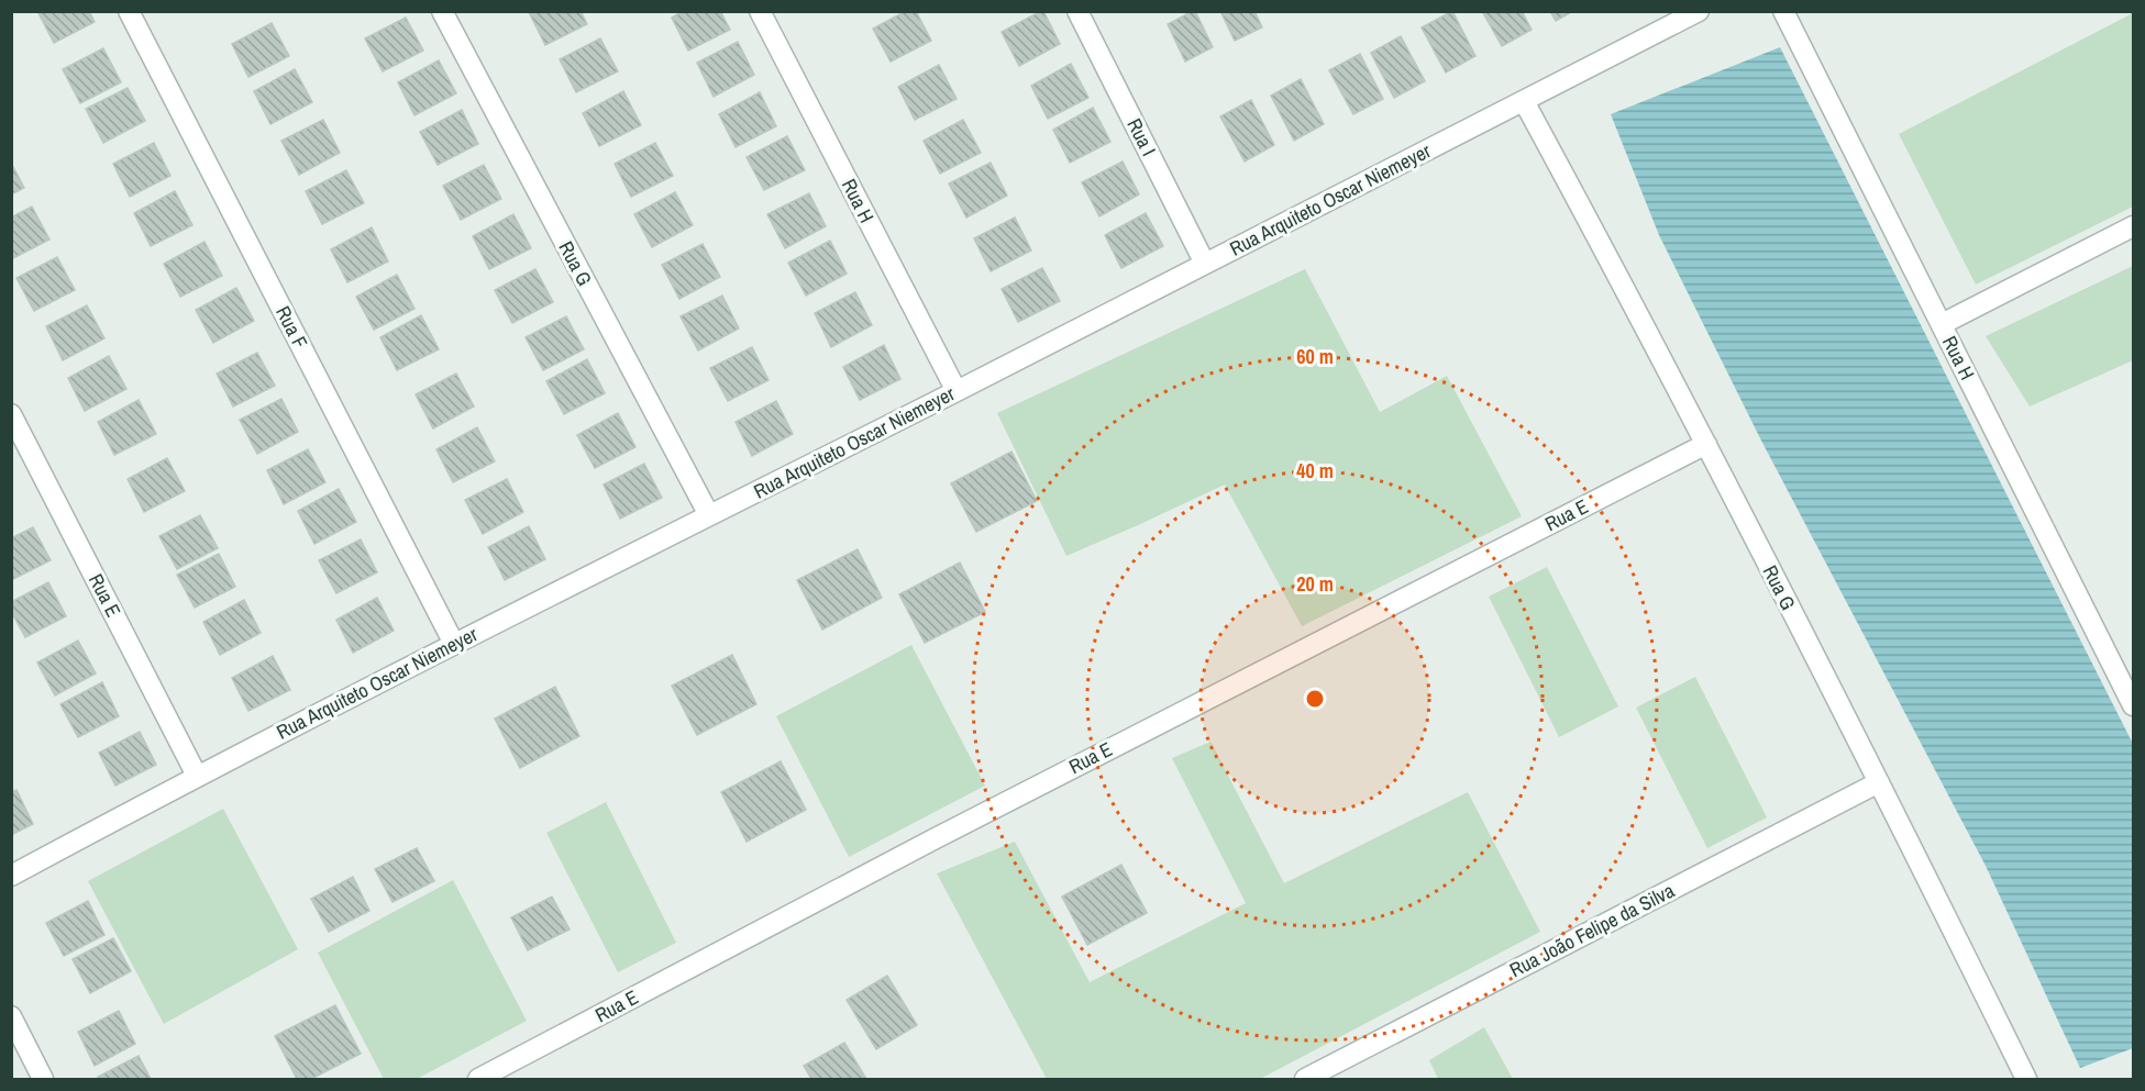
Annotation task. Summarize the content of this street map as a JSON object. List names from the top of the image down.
{
  "streets": {
    "street": [
      "Rua I",
      "Rua Arquiteto Oscar Niemeyer",
      "Rua H",
      "Rua G",
      "Rua F",
      "Rua E",
      "Rua João Felipe da Silva"
    ]
  },
  "crossings": [
    ["Rua I", "Rua Arquiteto Oscar Niemeyer"],
    ["Rua Arquiteto Oscar Niemeyer", "Rua H"],
    ["Rua Arquiteto Oscar Niemeyer", "Rua G"],
    ["Rua Arquiteto Oscar Niemeyer", "Rua F"],
    ["Rua Arquiteto Oscar Niemeyer", "Rua E"],
    ["Rua G", "Rua E"],
    ["Rua G", "Rua João Felipe da Silva"]
  ],
  "rings": ["60 m", "40 m", "20 m"]
}
